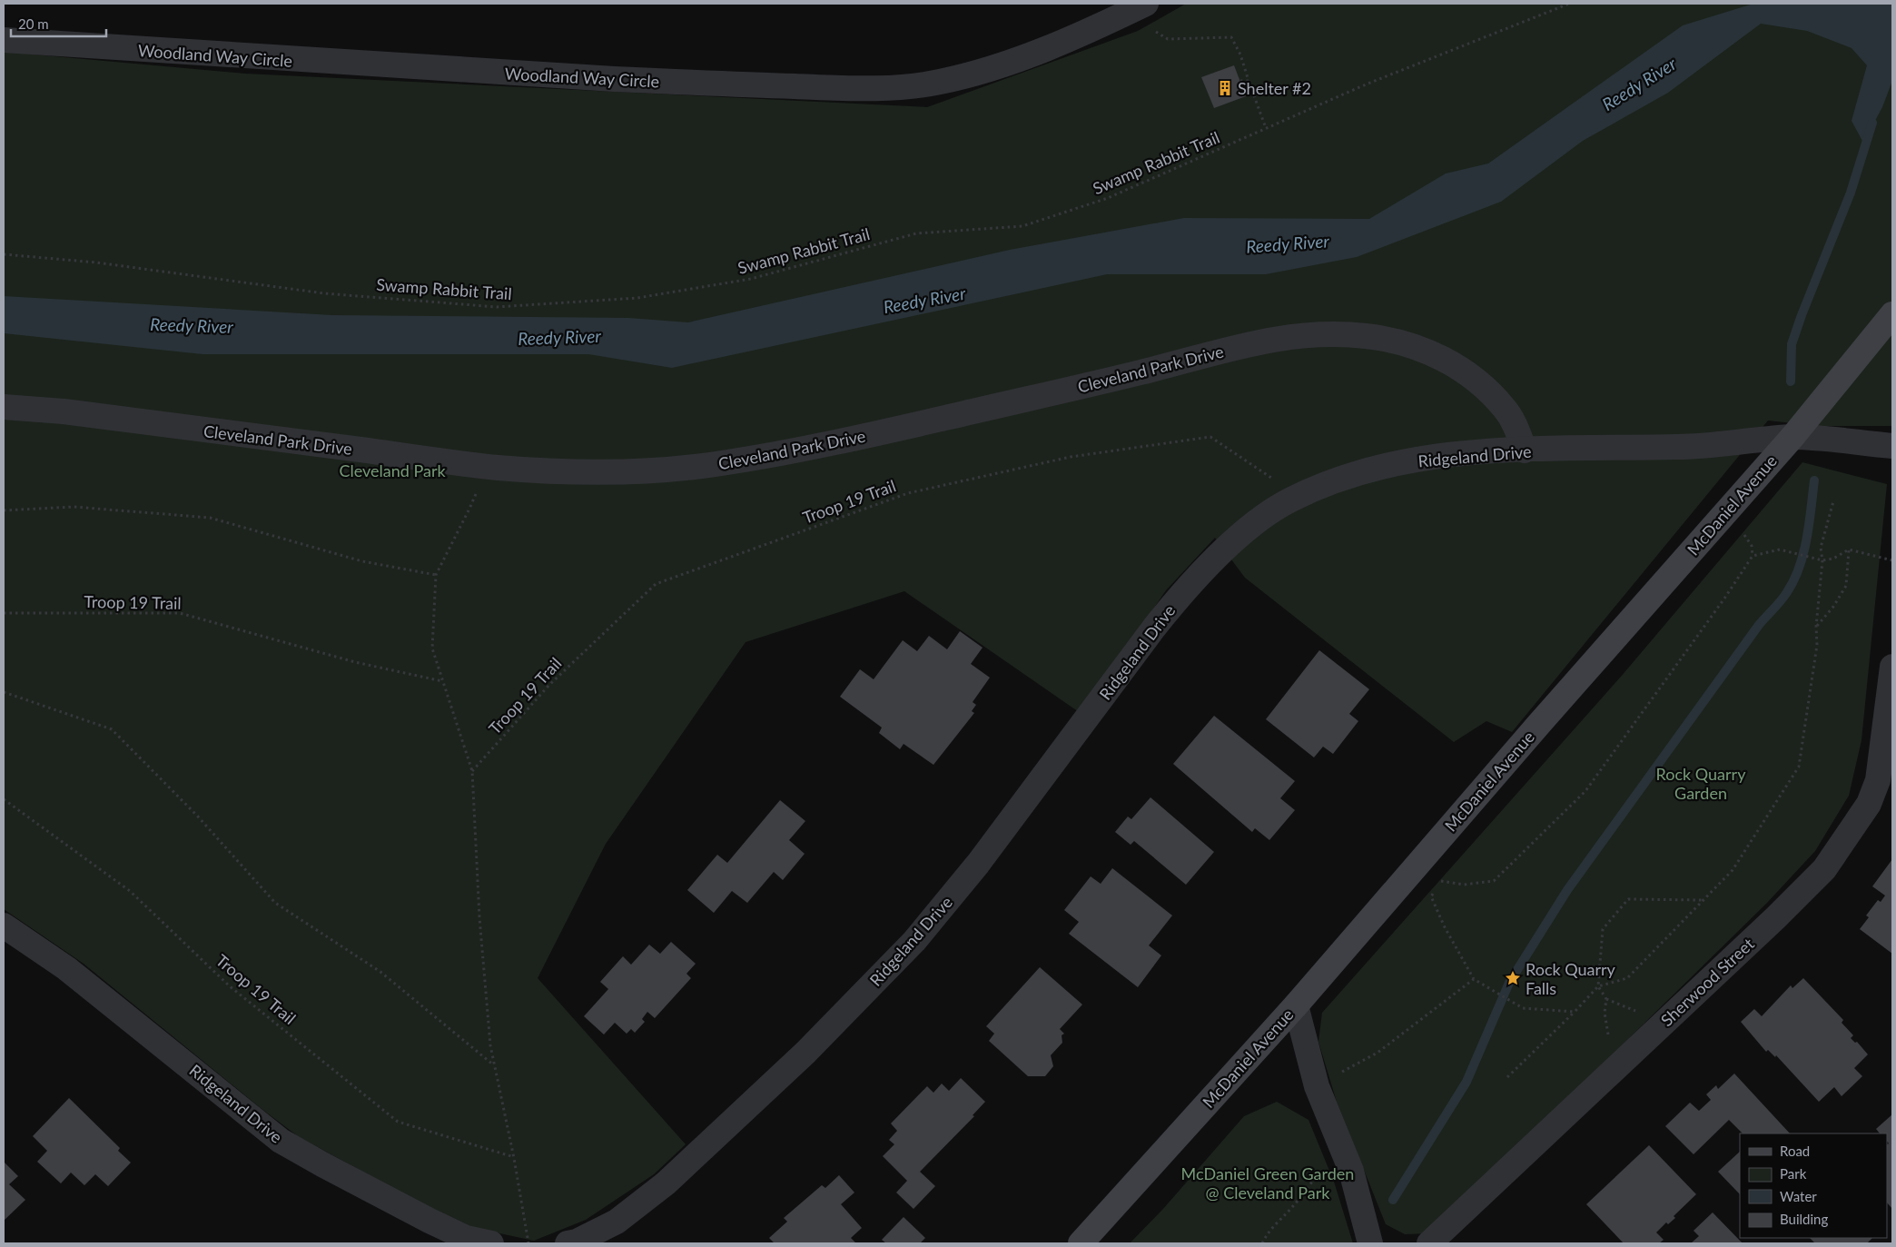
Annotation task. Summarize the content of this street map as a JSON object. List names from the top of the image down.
{
  "streets": {
    "street": [
      "Woodland Way Circle",
      "Cleveland Park Drive",
      "Ridgeland Drive",
      "McDaniel Avenue",
      "Sherwood Street"
    ],
    "path": ["Swamp Rabbit Trail", "Troop 19 Trail"]
  },
  "crossings": [
    ["Cleveland Park Drive", "Ridgeland Drive"],
    ["Ridgeland Drive", "Troop 19 Trail"],
    ["Ridgeland Drive", "McDaniel Avenue"]
  ],
  "water": ["Reedy River"],
  "parks": ["Cleveland Park", "Rock Quarry Garden", "McDaniel Green Garden @ Cleveland Park"],
  "places": {
    "building": ["Shelter #2"],
    "place": ["Rock Quarry Falls"]
  },
  "legend": [
    "Road",
    "Park",
    "Water",
    "Building"
  ],
  "scale_bar": "20 m"
}
